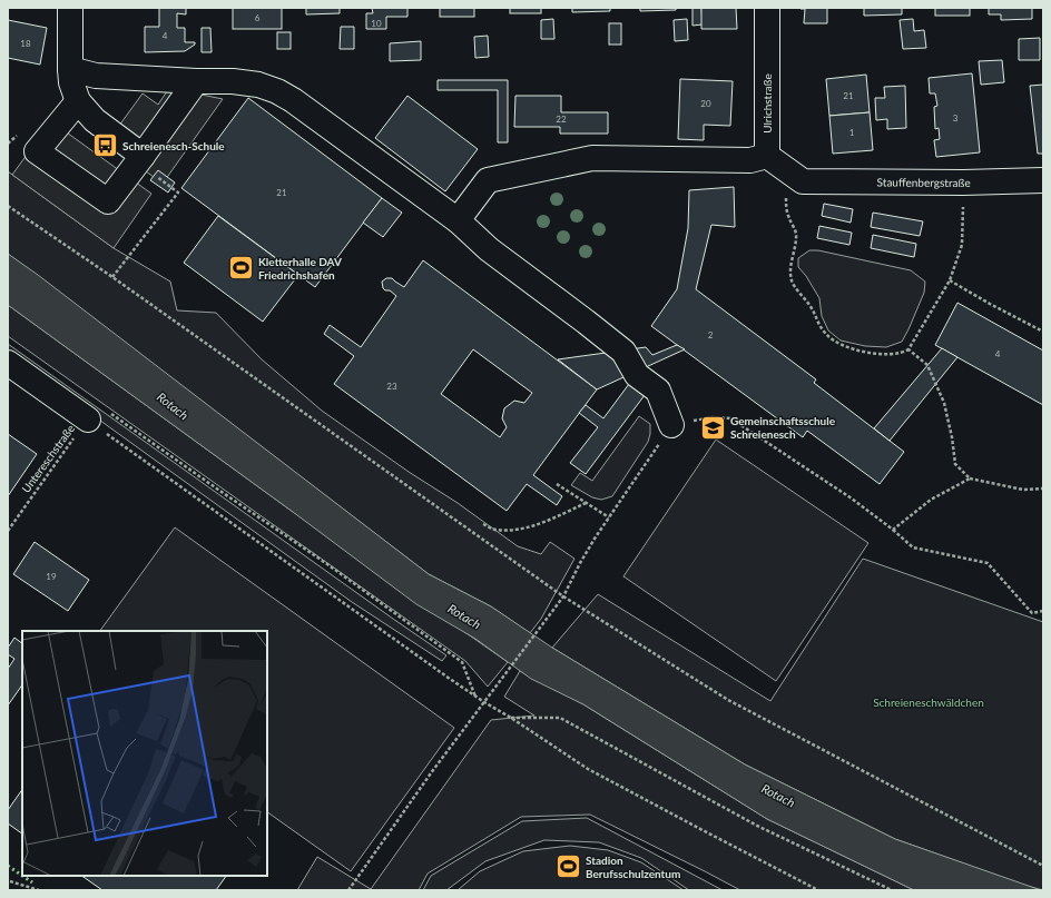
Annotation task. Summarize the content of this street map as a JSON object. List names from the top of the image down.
{
  "streets": {
    "street": ["Ulrichstraße", "Stauffenbergstraße"],
    "path": ["Untereschstraße"]
  },
  "crossings": [
    ["Ulrichstraße", "Stauffenbergstraße"]
  ],
  "water": ["Rotach"],
  "parks": ["Schreieneschwäldchen"],
  "places": {
    "bus stop": ["Schreienesch-Schule"],
    "sports": ["Kletterhalle DAV Friedrichshafen", "Stadion Berufsschulzentum"],
    "school or university": ["Gemeinschaftsschule Schreienesch"]
  },
  "house_numbers": [
    "6",
    "10",
    "4",
    "18",
    "21",
    "20",
    "3",
    "22",
    "1",
    "21",
    "2",
    "4",
    "23",
    "19"
  ]
}
